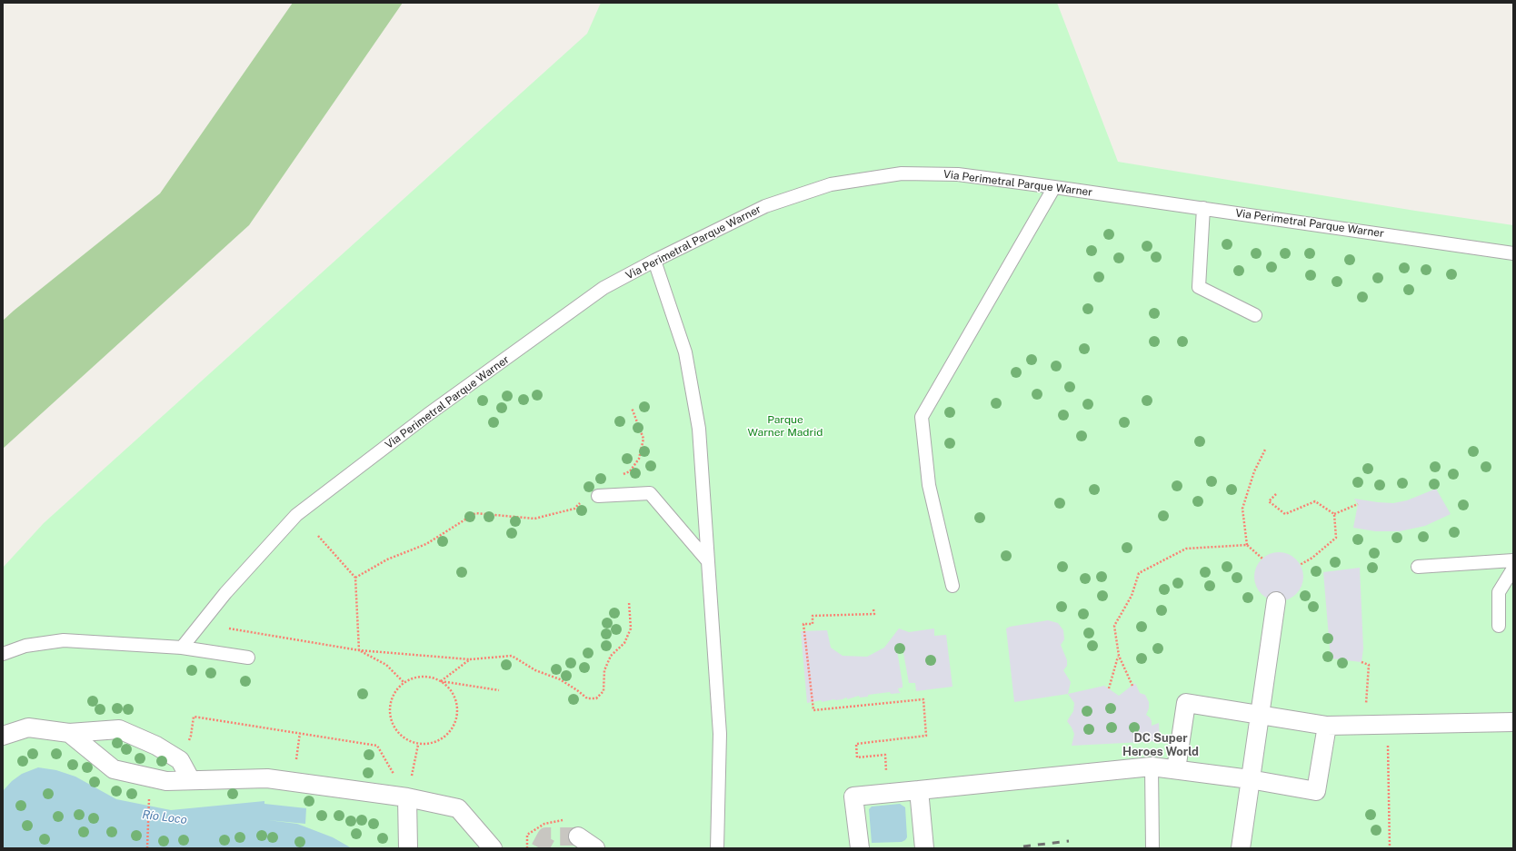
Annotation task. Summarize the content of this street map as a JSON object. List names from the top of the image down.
{
  "streets": {
    "lane": ["Via Perimetral Parque Warner"]
  },
  "districts": ["DC Super Heroes World"],
  "water": ["Río Loco"],
  "parks": ["Parque Warner Madrid"]
}
